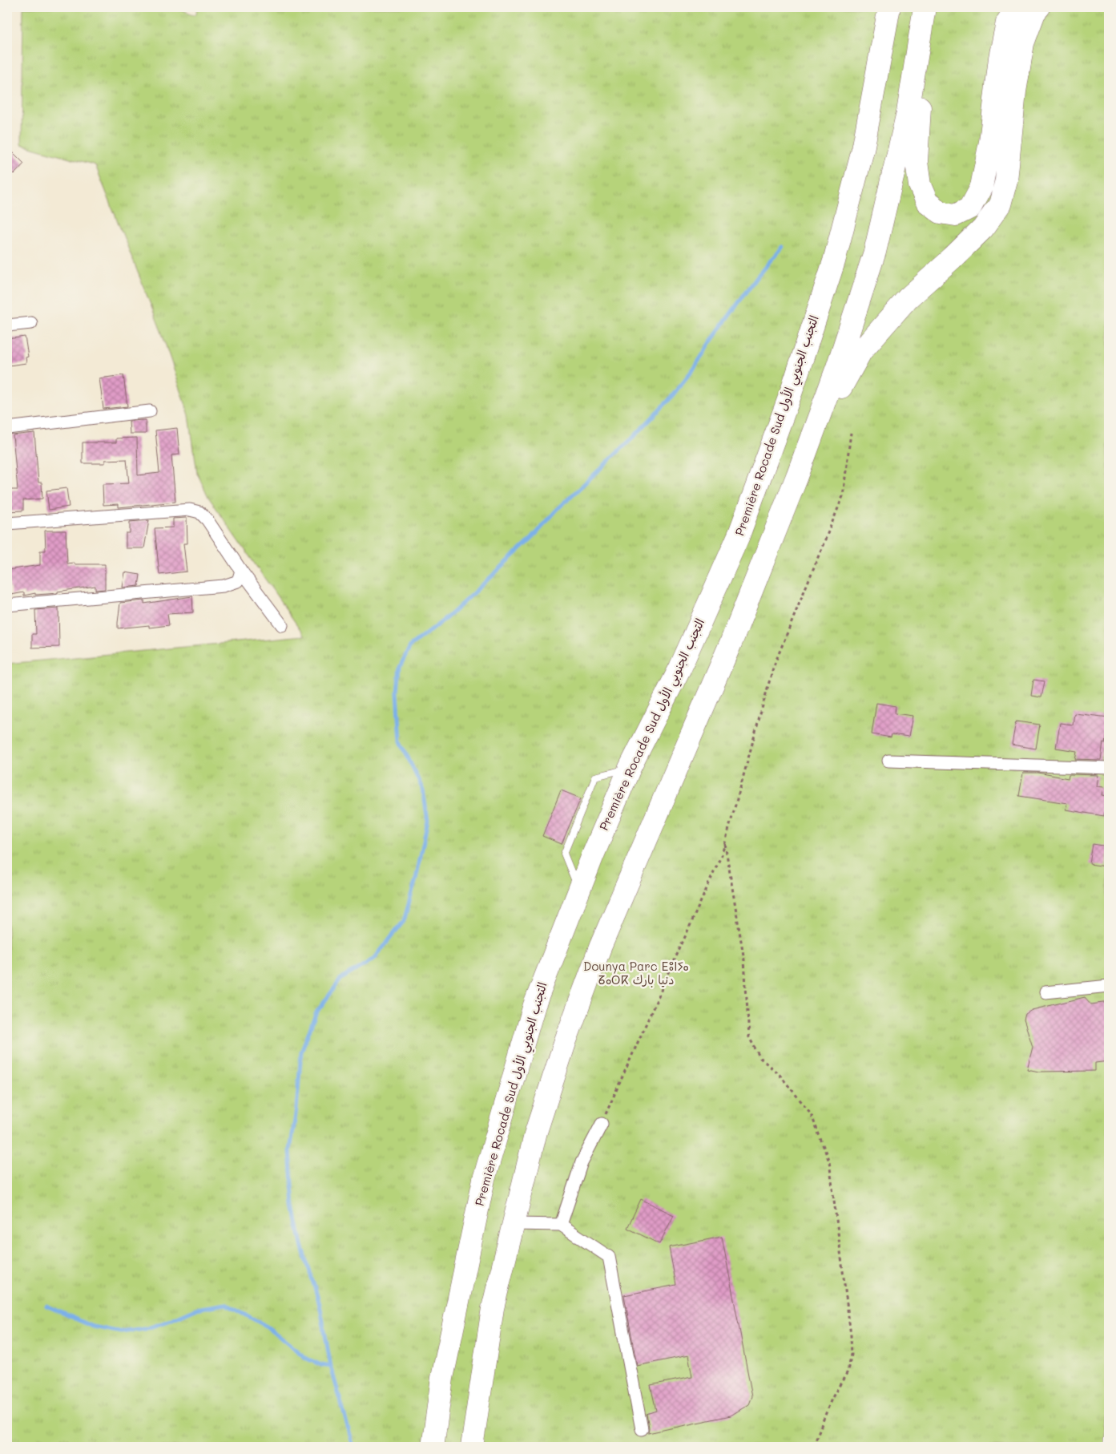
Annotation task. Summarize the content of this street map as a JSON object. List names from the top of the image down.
{
  "streets": {
    "highway": ["Première Rocade Sud التجنب الجنوبي الأول"]
  },
  "parks": ["Dounya Parc ⴹⵓⵏⵢⴰ ⵒⴰⵔⴽ دنيا بارك"]
}
